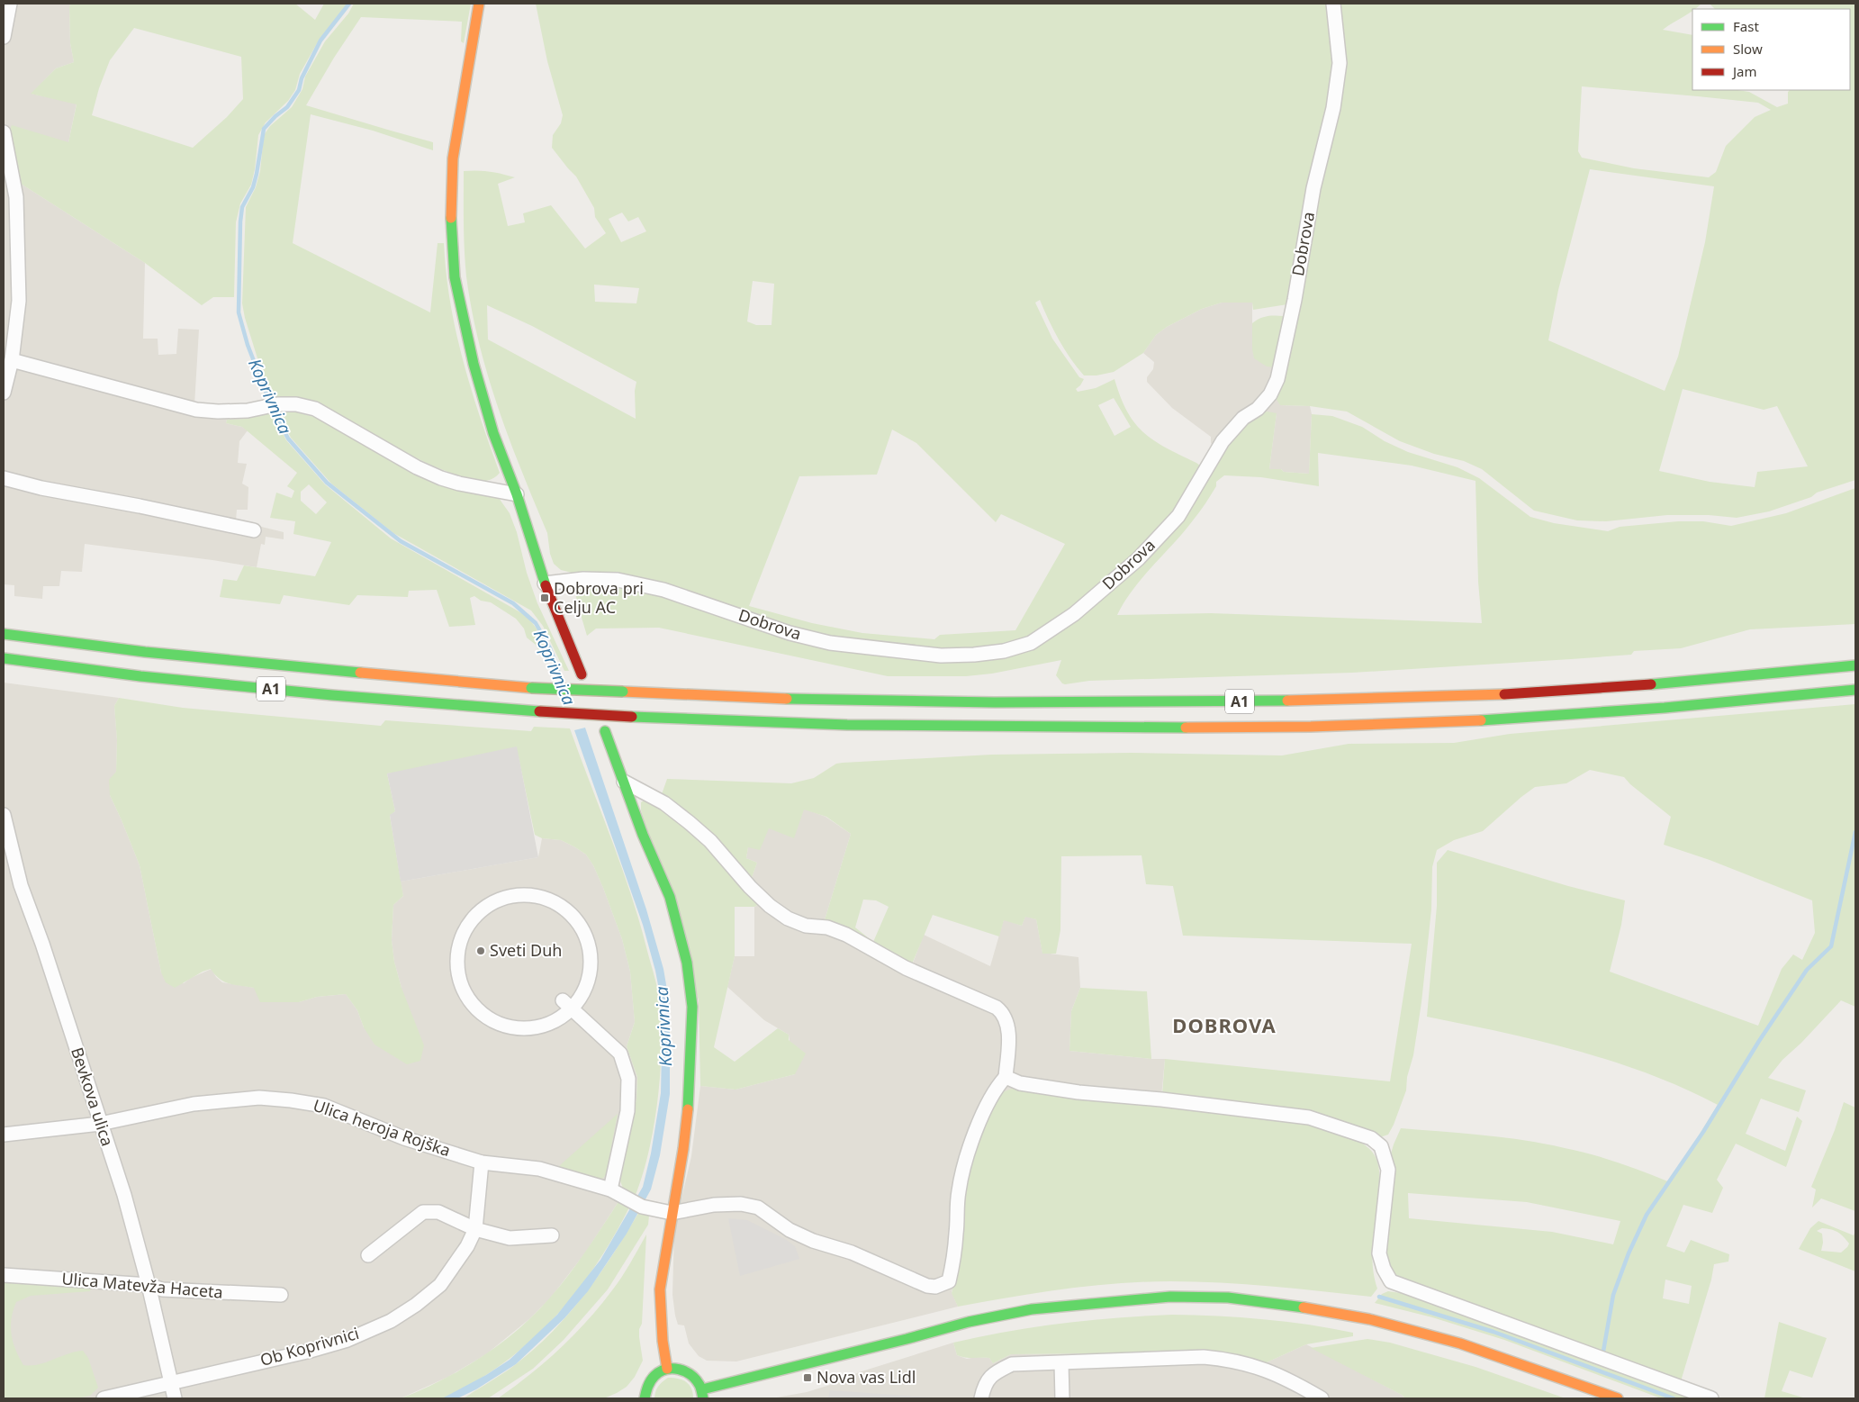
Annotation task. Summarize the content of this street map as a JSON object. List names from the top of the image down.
{
  "streets": {
    "main road": ["A1"],
    "street": [
      "Dobrova",
      "Bevkova ulica",
      "Ulica heroja Rojška",
      "Ulica Matevža Haceta",
      "Ob Koprivnici"
    ]
  },
  "crossings": [
    ["Bevkova ulica", "Ulica heroja Rojška"],
    ["Bevkova ulica", "Ulica Matevža Haceta"],
    ["Bevkova ulica", "Ob Koprivnici"],
    ["Ulica heroja Rojška", "Ob Koprivnici"]
  ],
  "districts": ["DOBROVA"],
  "water": ["Koprivnica"],
  "places": {
    "transit": ["Dobrova pri Celju AC", "Nova vas Lidl"],
    "other": ["Sveti Duh"]
  },
  "legend": ["Fast", "Slow", "Jam"]
}
